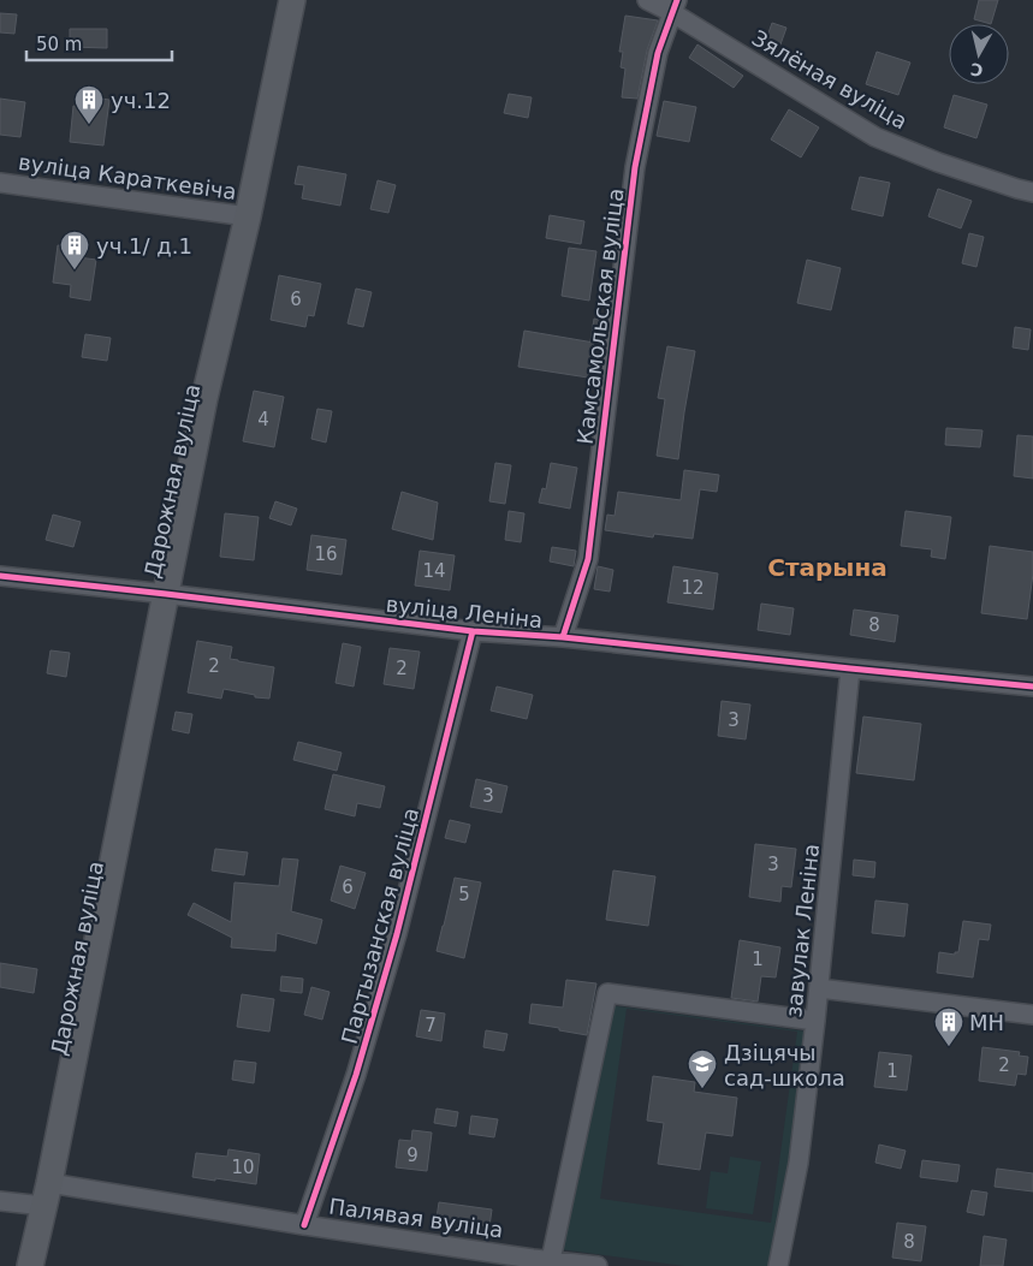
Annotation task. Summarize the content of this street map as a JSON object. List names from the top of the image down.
{
  "streets": {
    "main road": ["Дарожная вуліца"],
    "street": [
      "Зялёная вуліца",
      "вуліца Караткевіча",
      "Камсамольская вуліца",
      "вуліца Леніна",
      "Партызанская вуліца",
      "завулак Леніна",
      "Палявая вуліца"
    ]
  },
  "crossings": [
    ["Зялёная вуліца", "Камсамольская вуліца"],
    ["вуліца Караткевіча", "Дарожная вуліца"],
    ["Камсамольская вуліца", "вуліца Леніна"],
    ["Дарожная вуліца", "вуліца Леніна"],
    ["Дарожная вуліца", "Палявая вуліца"],
    ["вуліца Леніна", "Партызанская вуліца"],
    ["вуліца Леніна", "завулак Леніна"],
    ["Партызанская вуліца", "Палявая вуліца"]
  ],
  "districts": ["Старына"],
  "places": {
    "building": ["уч.12", "уч.1/ д.1", "МН"],
    "school or university": ["Дзіцячы сад-школа"]
  },
  "house_numbers": [
    "6",
    "4",
    "16",
    "14",
    "12",
    "8",
    "2",
    "2",
    "3",
    "3",
    "3",
    "6",
    "5",
    "1",
    "7",
    "2",
    "1",
    "9",
    "10",
    "8"
  ],
  "scale_bar": "50 m",
  "north": "bottom"
}
